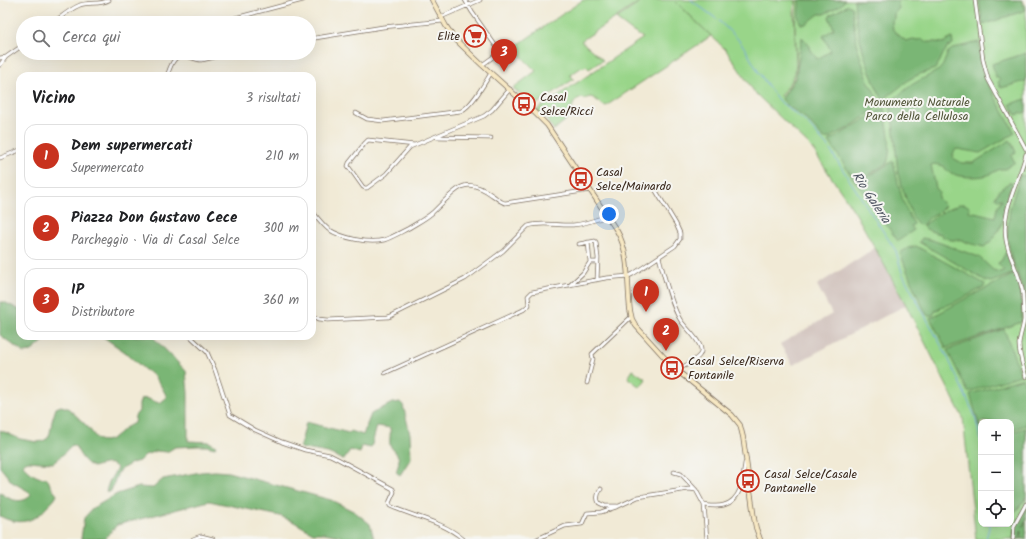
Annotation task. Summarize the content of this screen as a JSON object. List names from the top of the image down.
{
  "water": ["Rio Galeria"],
  "parks": ["Monumento Naturale Parco della Cellulosa"],
  "places": {
    "supermarket": ["Elite"],
    "bus stop": [
      "Casal Selce/Ricci",
      "Casal Selce/Mainardo",
      "Casal Selce/Riserva Fontanile",
      "Casal Selce/Casale Pantanelle"
    ]
  },
  "page": {
    "search": "Cerca qui",
    "pins": ["3", "1", "2"],
    "heading": ["Vicino", "3 risultati"],
    "list": [
      {
        "mark": "1",
        "name": "Dem supermercati",
        "note": "Supermercato",
        "value": "210 m"
      },
      {
        "mark": "2",
        "name": "Piazza Don Gustavo Cece",
        "note": "Parcheggio · Via di Casal Selce",
        "value": "300 m"
      },
      {
        "mark": "3",
        "name": "IP",
        "note": "Distributore",
        "value": "360 m"
      }
    ],
    "map_buttons": ["+", "−"]
  }
}
